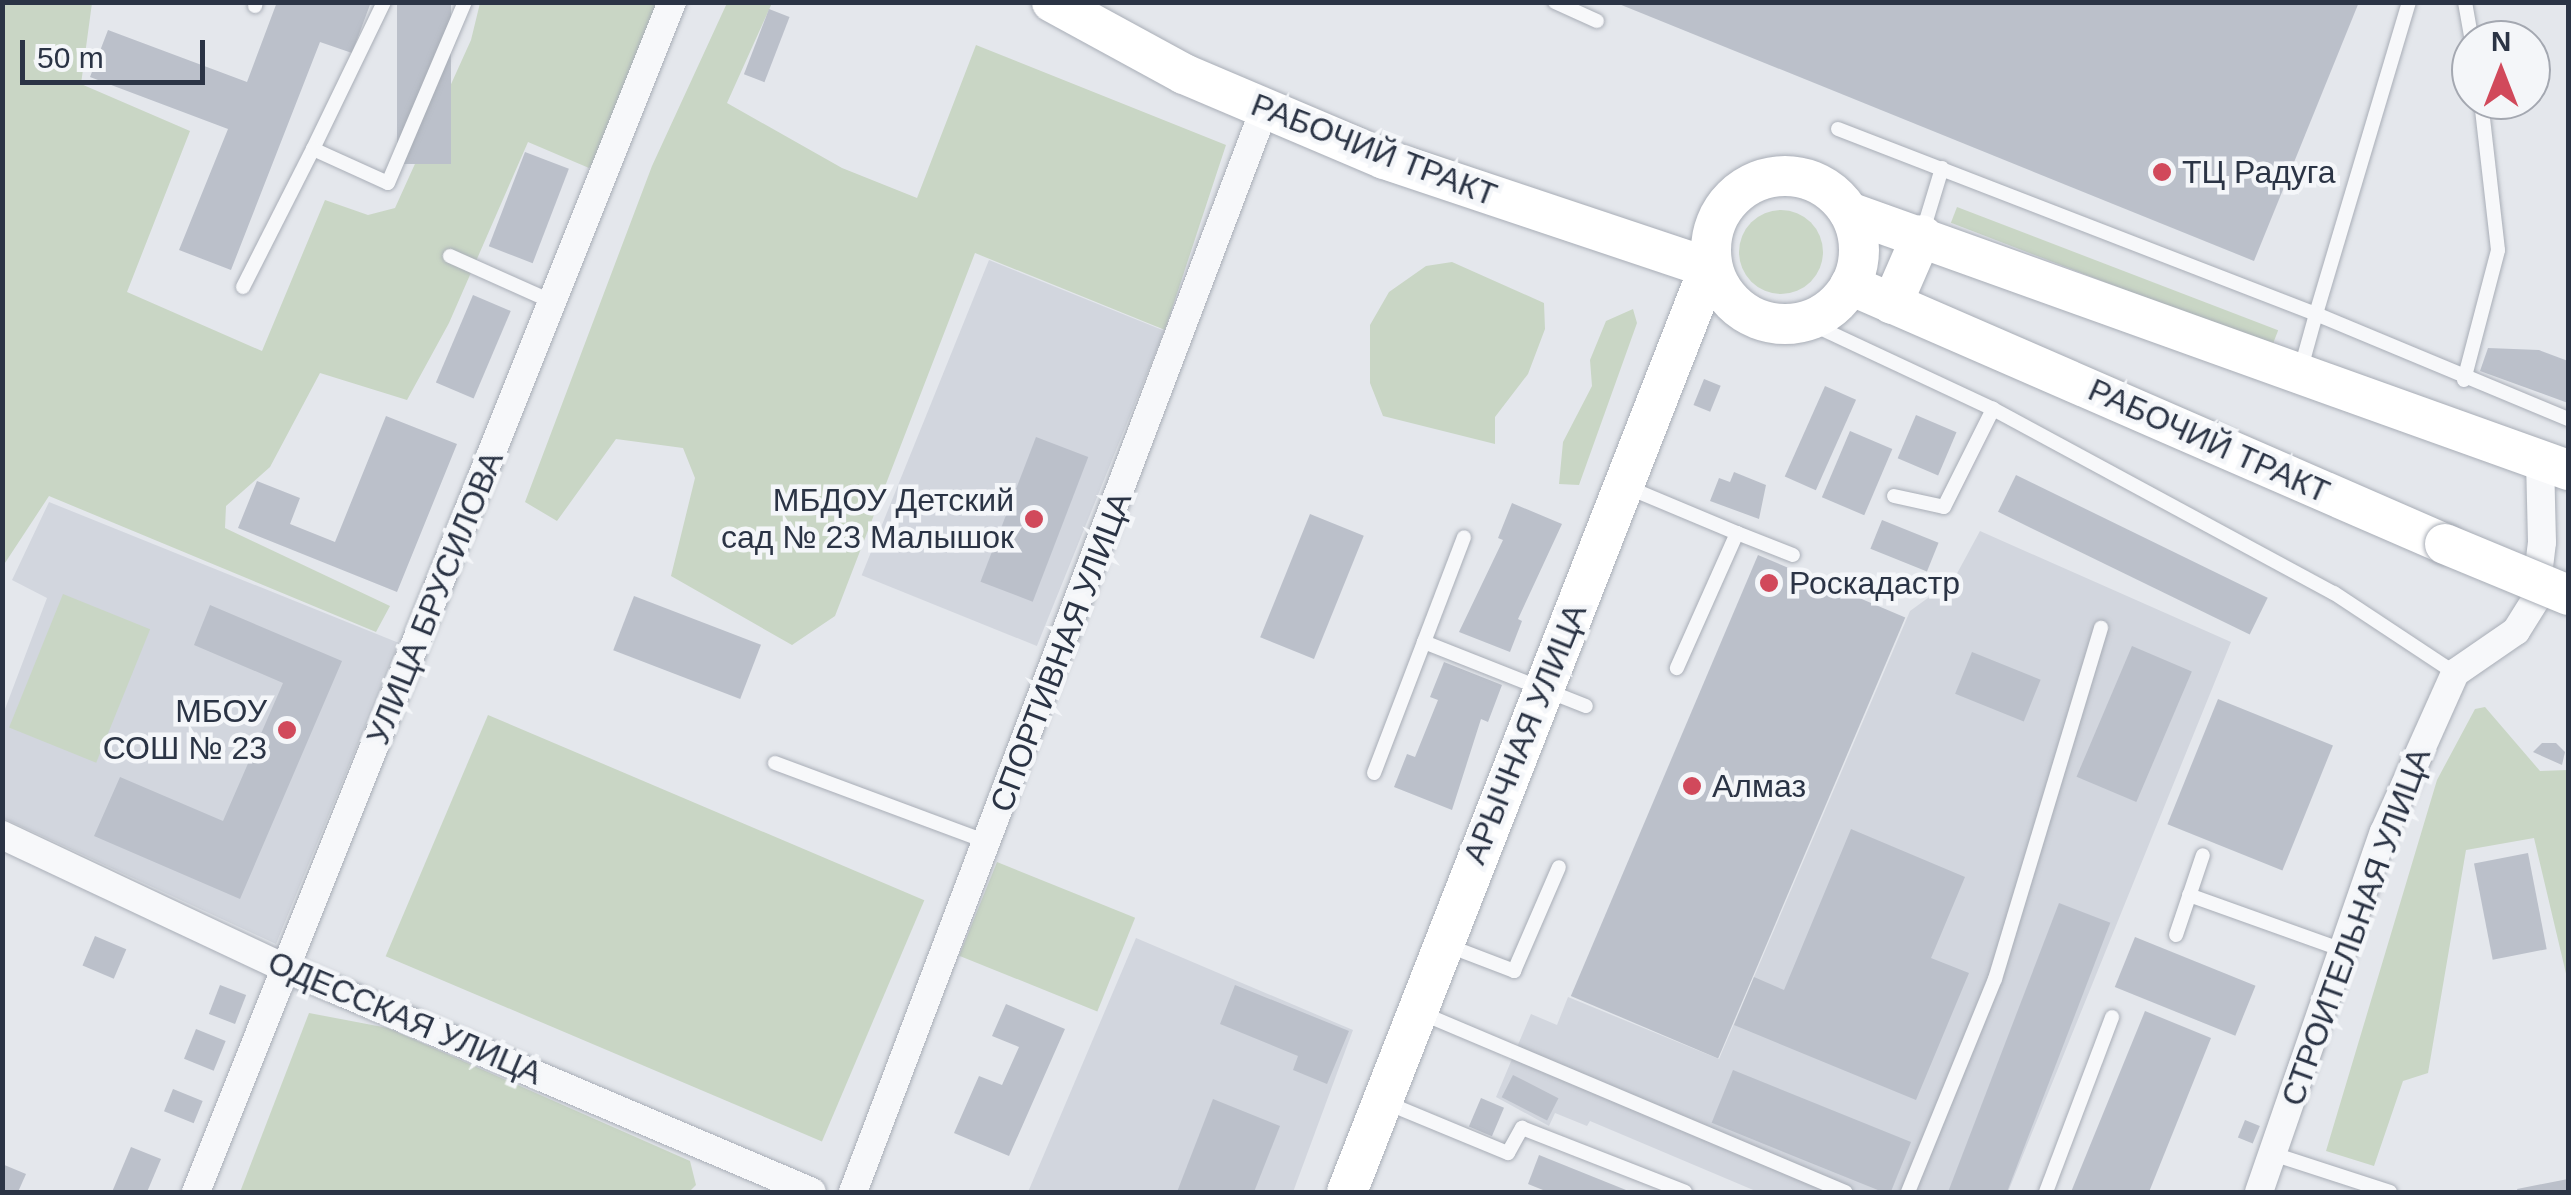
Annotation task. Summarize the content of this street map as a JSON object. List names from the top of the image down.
{
  "streets": {
    "main road": ["РАБОЧИЙ ТРАКТ", "АРЫЧНАЯ УЛИЦА"],
    "street": [
      "УЛИЦА БРУСИЛОВА",
      "СПОРТИВНАЯ УЛИЦА",
      "СТРОИТЕЛЬНАЯ УЛИЦА",
      "ОДЕССКАЯ УЛИЦА"
    ]
  },
  "crossings": [
    ["РАБОЧИЙ ТРАКТ", "СПОРТИВНАЯ УЛИЦА"],
    ["РАБОЧИЙ ТРАКТ", "АРЫЧНАЯ УЛИЦА"],
    ["УЛИЦА БРУСИЛОВА", "ОДЕССКАЯ УЛИЦА"]
  ],
  "places": [
    "ТЦ Радуга",
    "МБДОУ Детский сад № 23 Малышок",
    "Роскадастр",
    "МБОУ СОШ № 23",
    "Алмаз"
  ],
  "scale_bar": "50 m",
  "north": "top"
}
